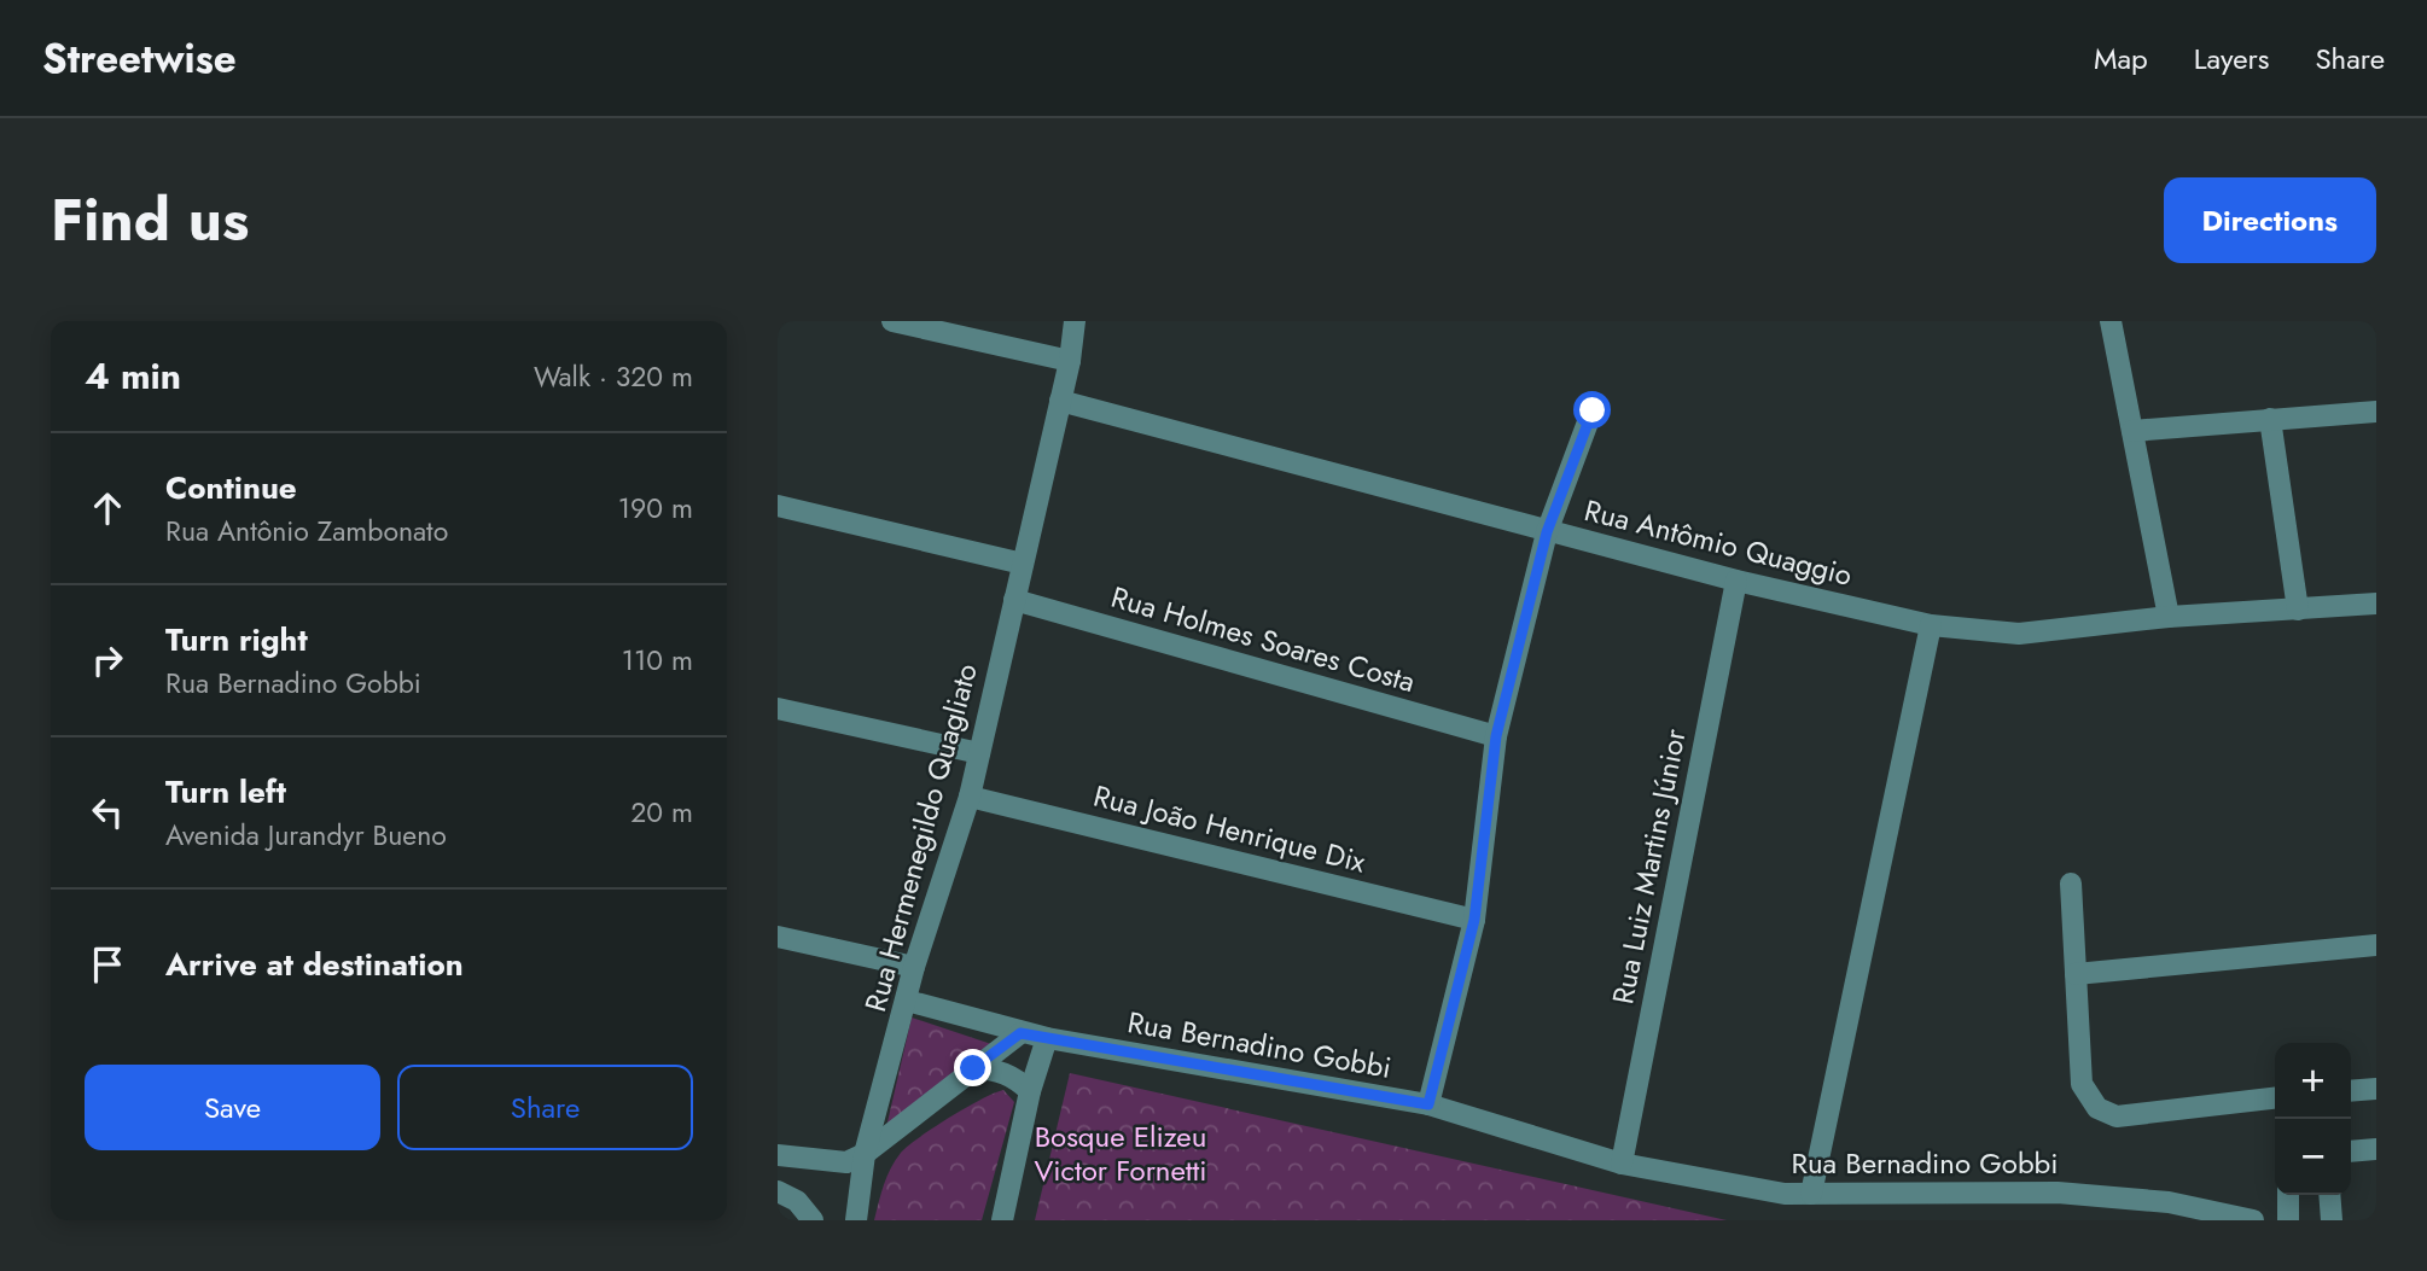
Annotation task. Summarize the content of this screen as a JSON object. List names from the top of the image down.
{
  "streets": {
    "street": [
      "Rua Antômio Quaggio",
      "Rua Holmes Soares Costa",
      "Rua João Henrique Dix",
      "Rua Hermenegildo Quagliato",
      "Rua Luiz Martins Júnior",
      "Rua Bernadino Gobbi"
    ]
  },
  "crossings": [
    ["Rua Antômio Quaggio", "Rua Hermenegildo Quagliato"],
    ["Rua Antômio Quaggio", "Rua Luiz Martins Júnior"],
    ["Rua Holmes Soares Costa", "Rua Hermenegildo Quagliato"],
    ["Rua João Henrique Dix", "Rua Hermenegildo Quagliato"],
    ["Rua Hermenegildo Quagliato", "Rua Bernadino Gobbi"],
    ["Rua Luiz Martins Júnior", "Rua Bernadino Gobbi"]
  ],
  "parks": ["Bosque Elizeu Victor Fornetti"],
  "page": {
    "header": "Streetwise",
    "nav": ["Map", "Layers", "Share"],
    "title": "Find us",
    "buttons": [
      "Directions",
      ["Save", "Share"]
    ],
    "heading": ["4 min", "Walk · 320 m"],
    "list": [
      ["Continue", "Rua Antônio Zambonato", "190 m"],
      ["Turn right", "Rua Bernadino Gobbi", "110 m"],
      ["Turn left", "Avenida Jurandyr Bueno", "20 m"],
      "Arrive at destination"
    ],
    "map_buttons": ["+", "−"]
  }
}
